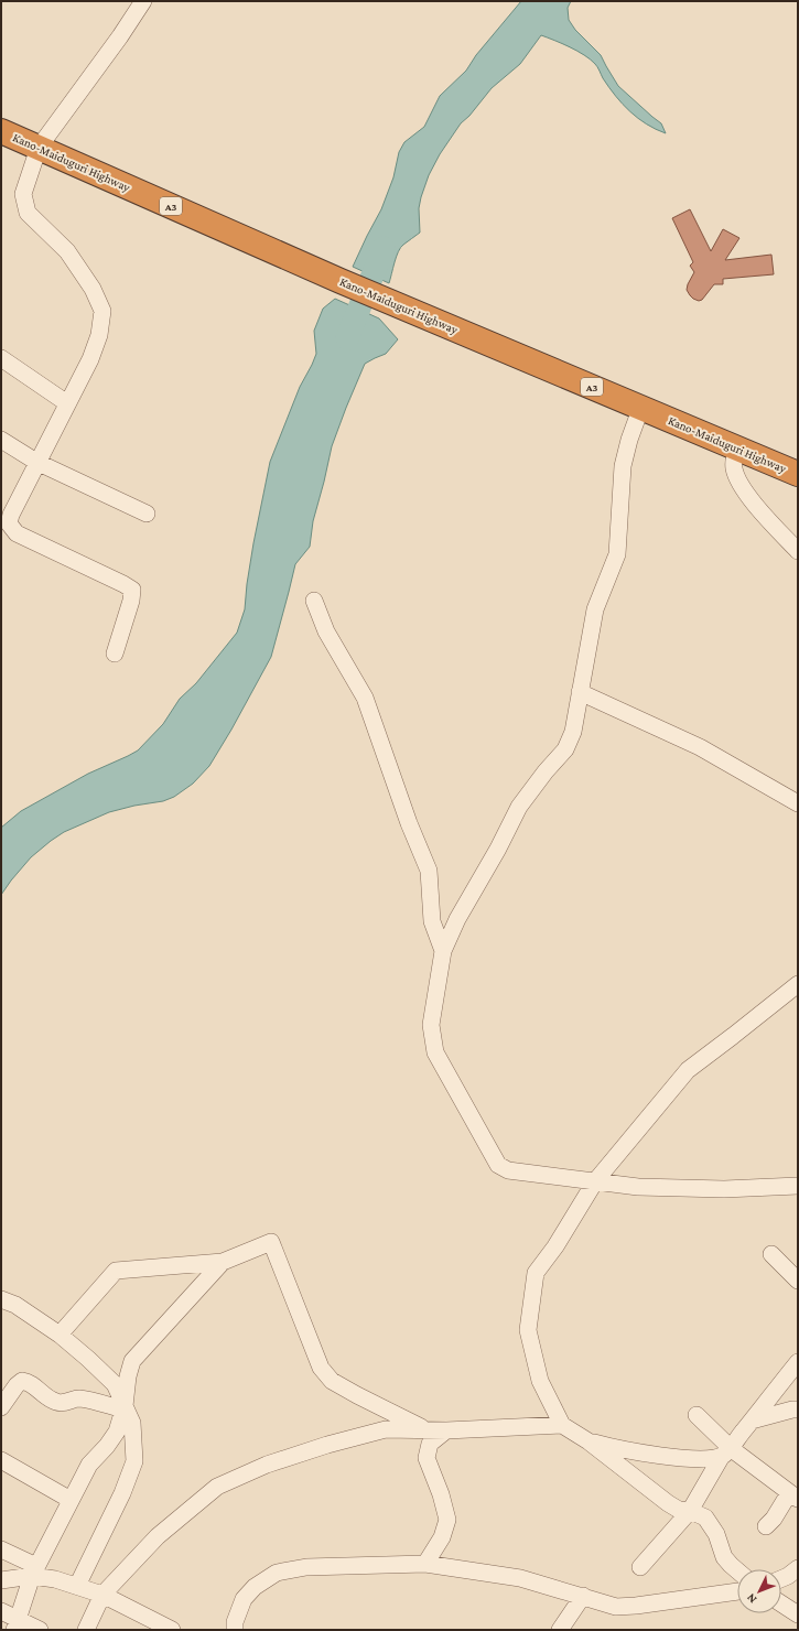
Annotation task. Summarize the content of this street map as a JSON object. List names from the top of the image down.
{
  "streets": {
    "highway": ["Kano-Maiduguri Highway", "A3"]
  },
  "north": "bottom left"
}
